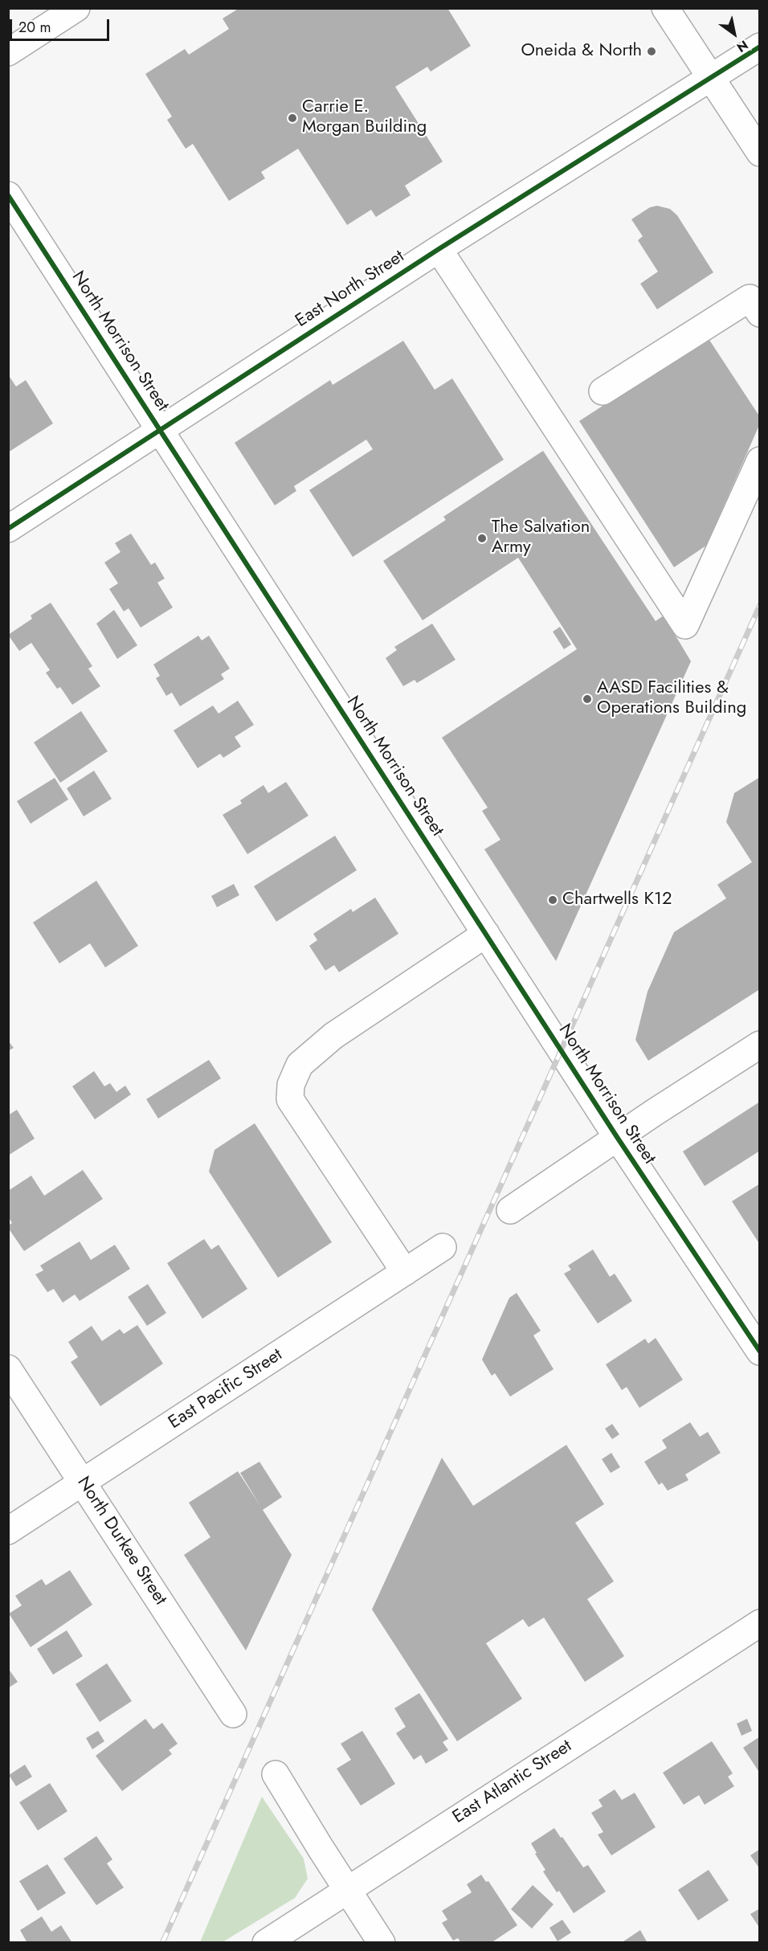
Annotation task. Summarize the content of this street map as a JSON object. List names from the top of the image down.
{
  "streets": {
    "street": [
      "East North Street",
      "North Morrison Street",
      "East Pacific Street",
      "North Durkee Street",
      "East Atlantic Street"
    ]
  },
  "crossings": [
    ["East North Street", "North Morrison Street"],
    ["East Pacific Street", "North Durkee Street"]
  ],
  "places": [
    "Oneida & North",
    "Carrie E. Morgan Building",
    "The Salvation Army",
    "AASD Facilities & Operations Building",
    "Chartwells K12"
  ],
  "scale_bar": "20 m",
  "north": "bottom right"
}
